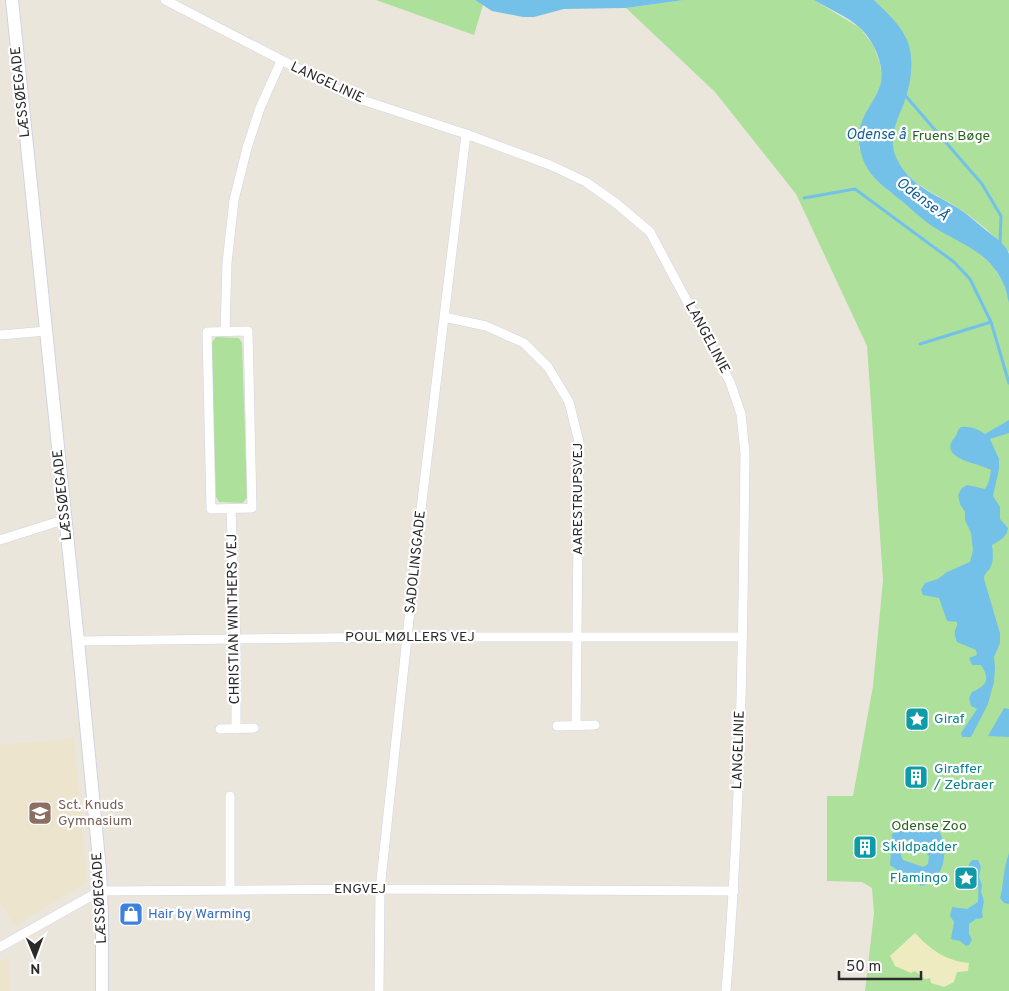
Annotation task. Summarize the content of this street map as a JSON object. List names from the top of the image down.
{
  "streets": {
    "street": [
      "LANGELINIE",
      "LÆSSØEGADE",
      "AARESTRUPSVEJ",
      "SADOLINSGADE",
      "CHRISTIAN WINTHERS VEJ",
      "POUL MØLLERS VEJ",
      "ENGVEJ"
    ]
  },
  "crossings": [
    ["LANGELINIE", "SADOLINSGADE"],
    ["LANGELINIE", "POUL MØLLERS VEJ"],
    ["LANGELINIE", "ENGVEJ"],
    ["LÆSSØEGADE", "POUL MØLLERS VEJ"],
    ["LÆSSØEGADE", "ENGVEJ"],
    ["AARESTRUPSVEJ", "SADOLINSGADE"],
    ["AARESTRUPSVEJ", "POUL MØLLERS VEJ"],
    ["SADOLINSGADE", "POUL MØLLERS VEJ"],
    ["SADOLINSGADE", "ENGVEJ"],
    ["CHRISTIAN WINTHERS VEJ", "POUL MØLLERS VEJ"]
  ],
  "water": ["Odense å", "Odense Å"],
  "parks": ["Fruens Bøge", "Odense Zoo"],
  "places": {
    "place": ["Giraf", "Flamingo"],
    "building": ["Giraffer / Zebraer", "Skildpadder"],
    "school or university": ["Sct. Knuds Gymnasium"],
    "shop": ["Hair by Warming"]
  },
  "scale_bar": "50 m",
  "north": "bottom"
}
